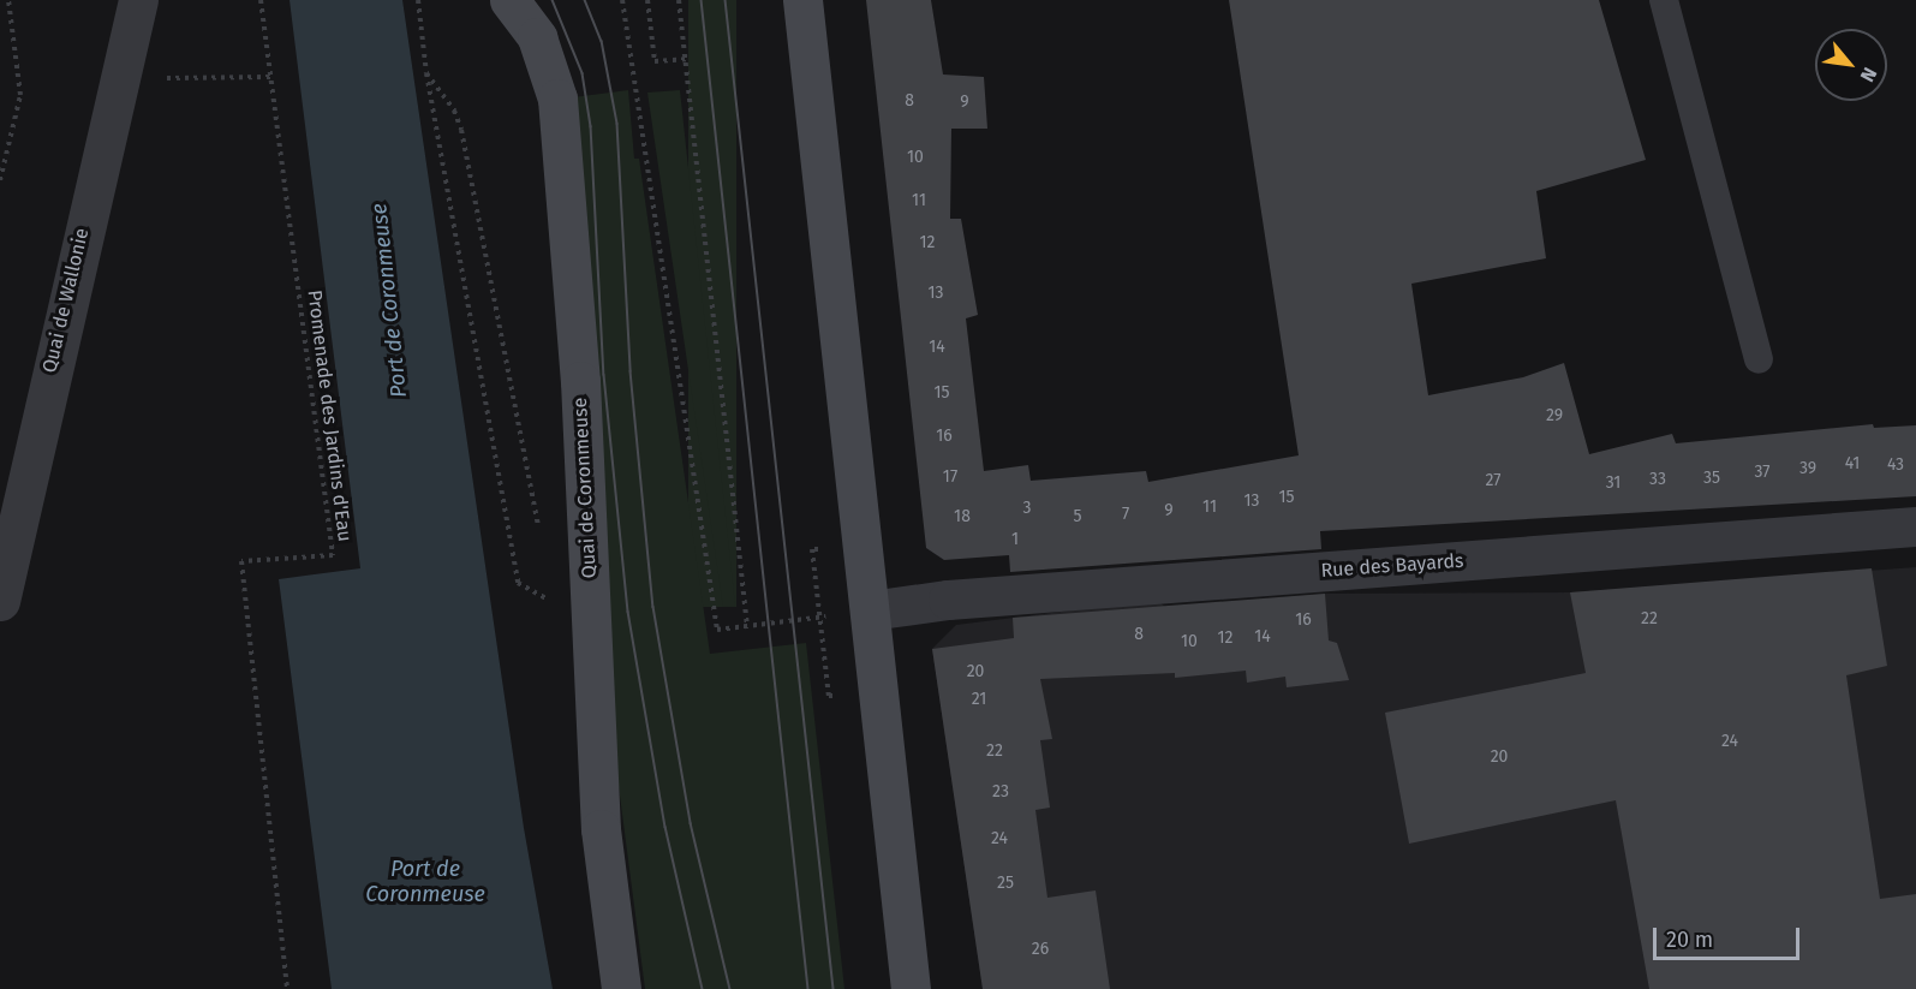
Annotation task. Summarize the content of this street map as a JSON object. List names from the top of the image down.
{
  "streets": {
    "street": ["Quai de Wallonie", "Quai de Coronmeuse", "Rue des Bayards"],
    "path": ["Promenade des Jardins d'Eau"]
  },
  "water": ["Port de Coronmeuse"],
  "house_numbers": [
    "8",
    "9",
    "10",
    "11",
    "12",
    "13",
    "14",
    "15",
    "29",
    "16",
    "41",
    "43",
    "39",
    "37",
    "17",
    "35",
    "33",
    "27",
    "31",
    "15",
    "13",
    "11",
    "3",
    "9",
    "7",
    "18",
    "5",
    "1",
    "22",
    "16",
    "8",
    "14",
    "12",
    "10",
    "20",
    "21",
    "24",
    "22",
    "20",
    "23",
    "24",
    "25",
    "26"
  ],
  "scale_bar": "20 m",
  "north": "bottom right"
}
